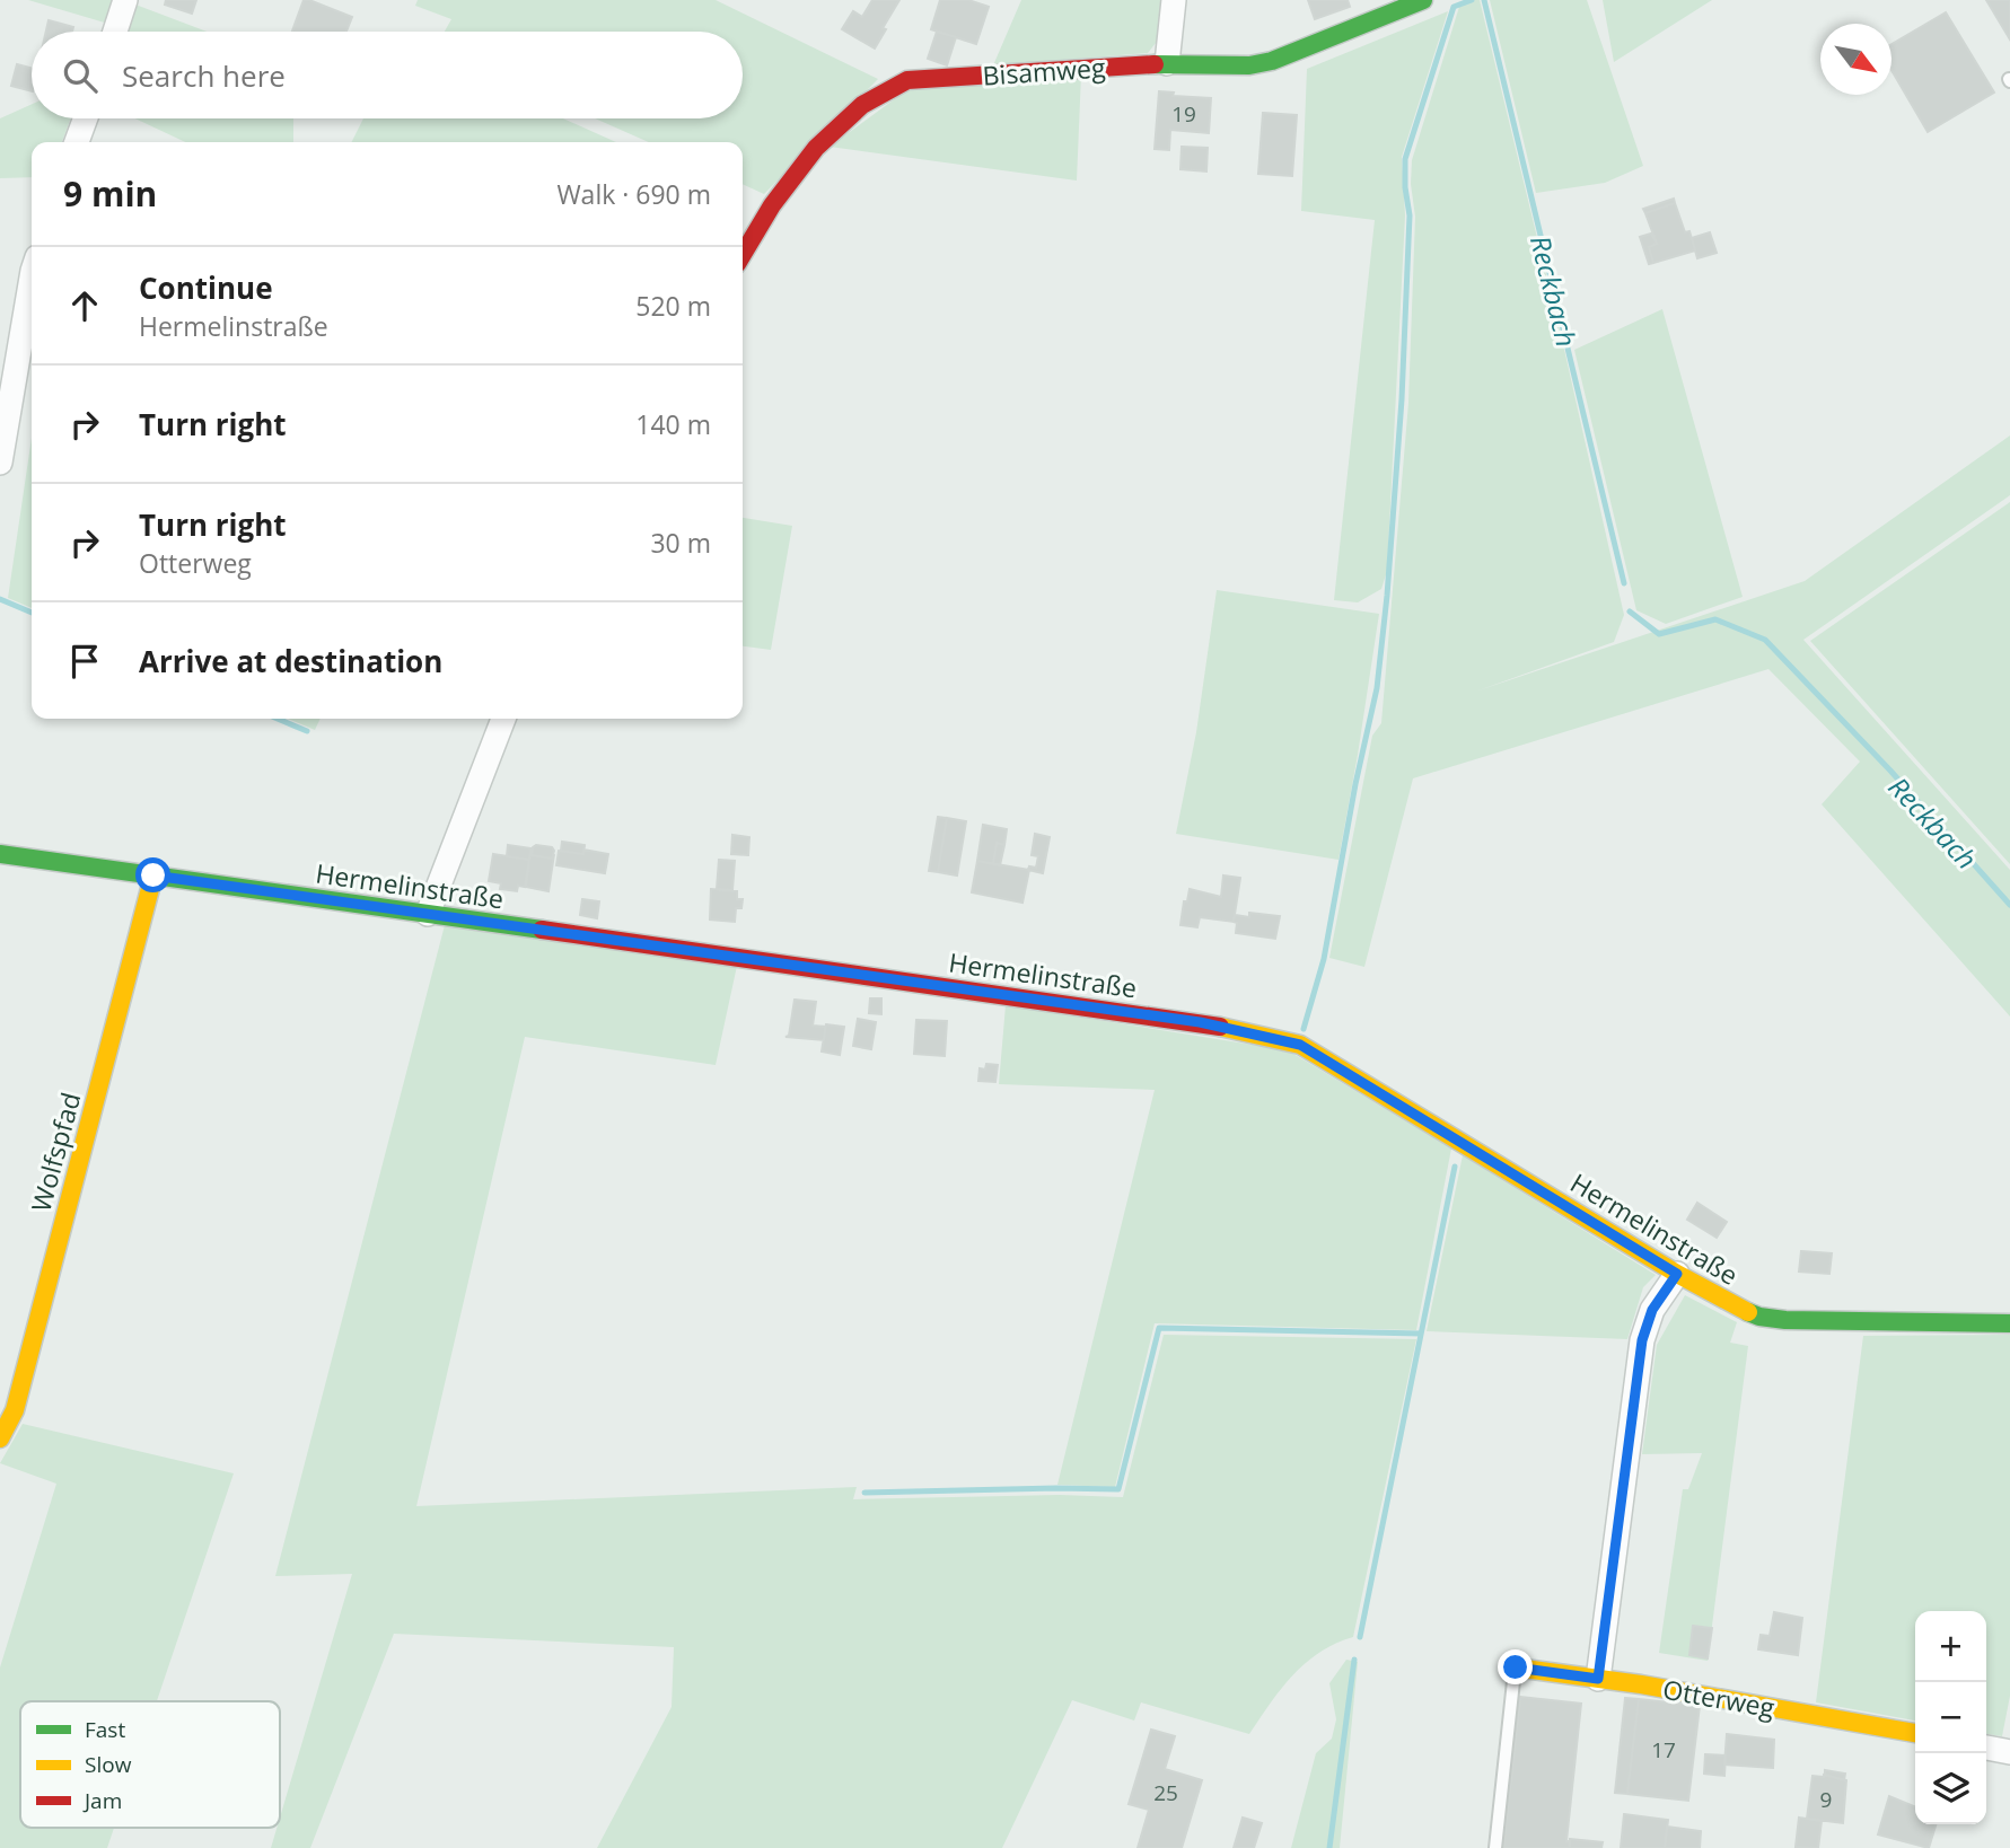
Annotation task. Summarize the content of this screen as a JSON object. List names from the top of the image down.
{
  "streets": {
    "street": [
      "Bisamweg",
      "Hermelinstraße",
      "Wolfspfad",
      "Otterweg"
    ]
  },
  "crossings": [
    ["Hermelinstraße", "Wolfspfad"]
  ],
  "water": ["Reckbach"],
  "house_numbers": [
    "19",
    "17",
    "25",
    "9"
  ],
  "legend": ["Fast", "Slow", "Jam"],
  "north": "bottom right",
  "page": {
    "search": "Search here",
    "heading": ["9 min", "Walk · 690 m"],
    "list": [
      ["Continue", "Hermelinstraße", "520 m"],
      ["Turn right", "140 m"],
      ["Turn right", "Otterweg", "30 m"],
      "Arrive at destination"
    ],
    "map_buttons": ["+", "−"]
  }
}
